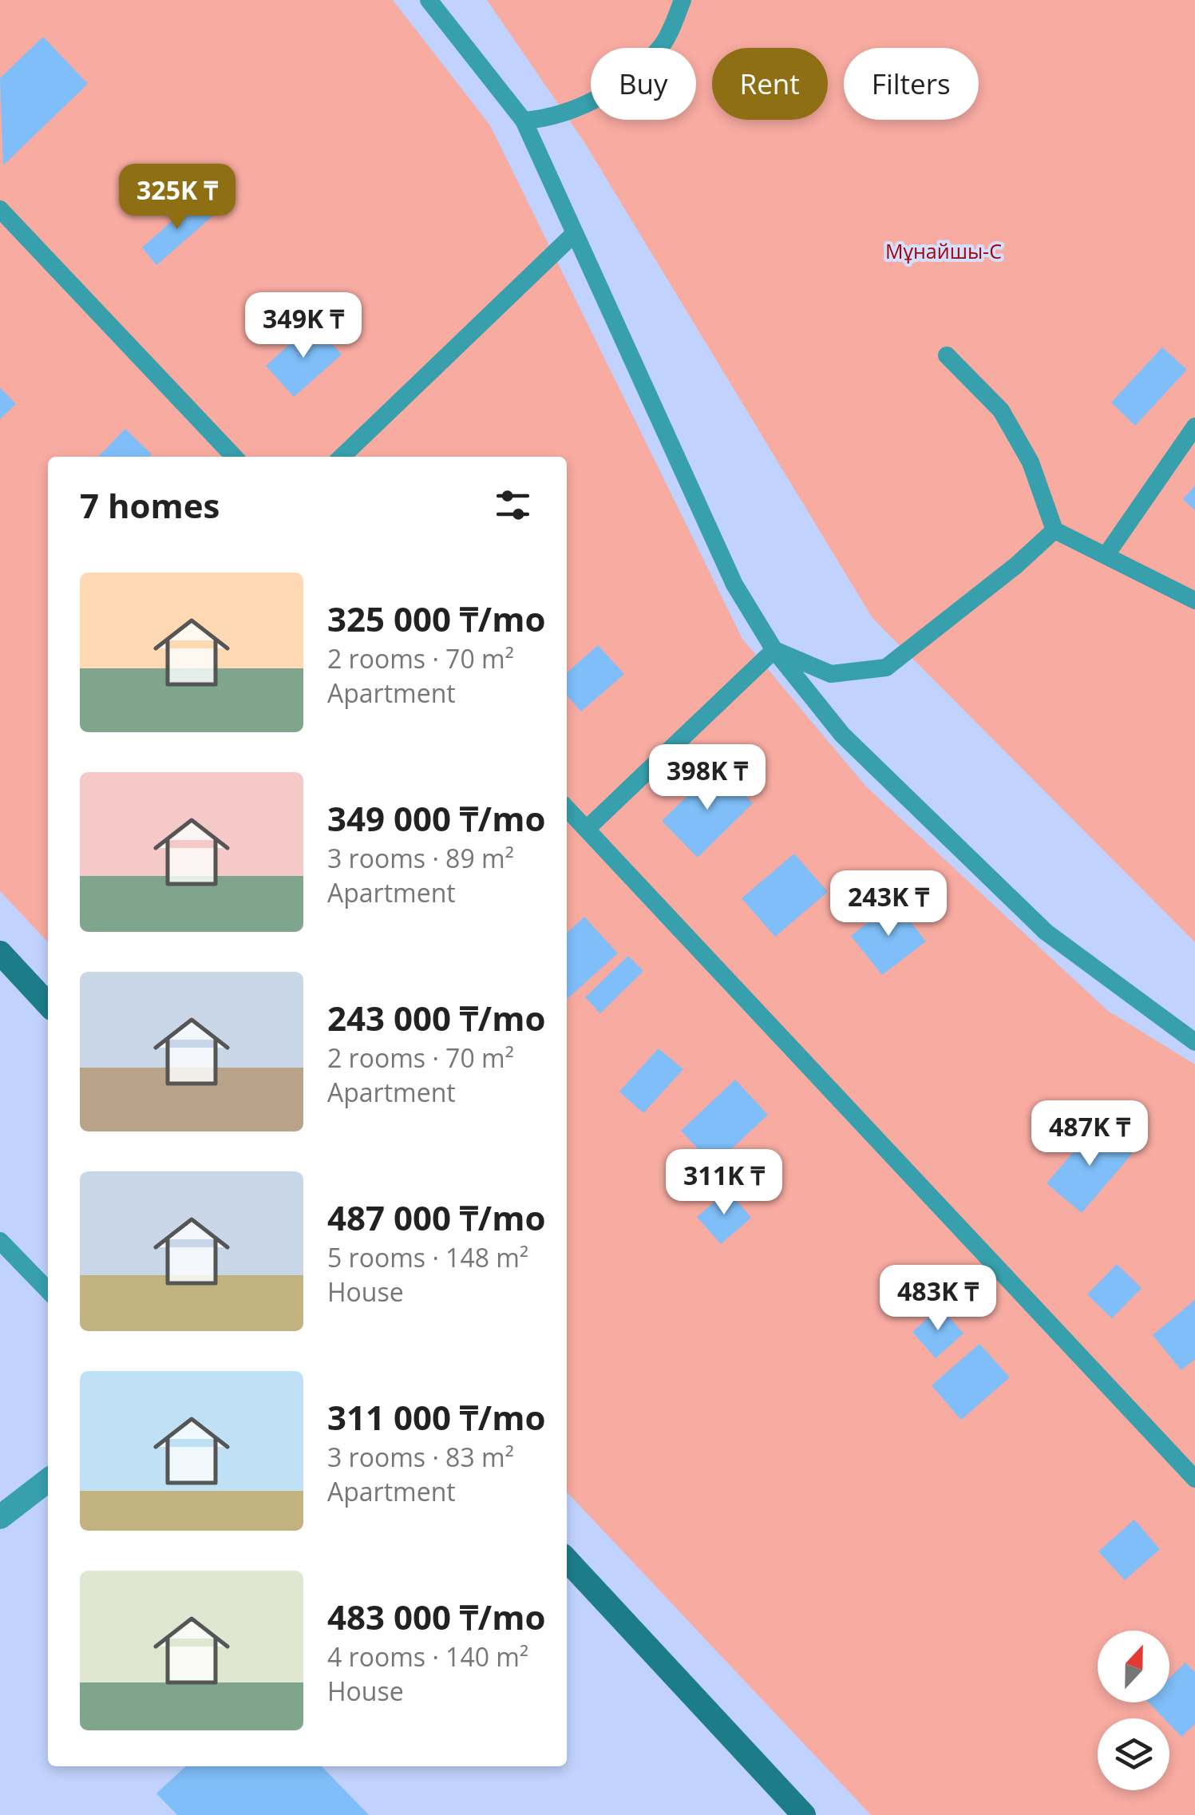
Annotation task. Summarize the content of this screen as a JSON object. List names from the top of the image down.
{
  "parks": ["Мұнайшы-С"],
  "north": "top",
  "page": {
    "chip": ["Buy", "Rent", "Filters"],
    "price": [
      "325K ₸",
      "349K ₸",
      "398K ₸",
      "243K ₸",
      "487K ₸",
      "311K ₸",
      "483K ₸"
    ],
    "heading": "7 homes",
    "list": [
      {
        "name": "325 000 ₸/mo",
        "note": "2 rooms · 70 m² · Apartment"
      },
      {
        "name": "349 000 ₸/mo",
        "note": "3 rooms · 89 m² · Apartment"
      },
      {
        "name": "243 000 ₸/mo",
        "note": "2 rooms · 70 m² · Apartment"
      },
      {
        "name": "487 000 ₸/mo",
        "note": "5 rooms · 148 m² · House"
      },
      {
        "name": "311 000 ₸/mo",
        "note": "3 rooms · 83 m² · Apartment"
      },
      {
        "name": "483 000 ₸/mo",
        "note": "4 rooms · 140 m² · House"
      }
    ]
  }
}
